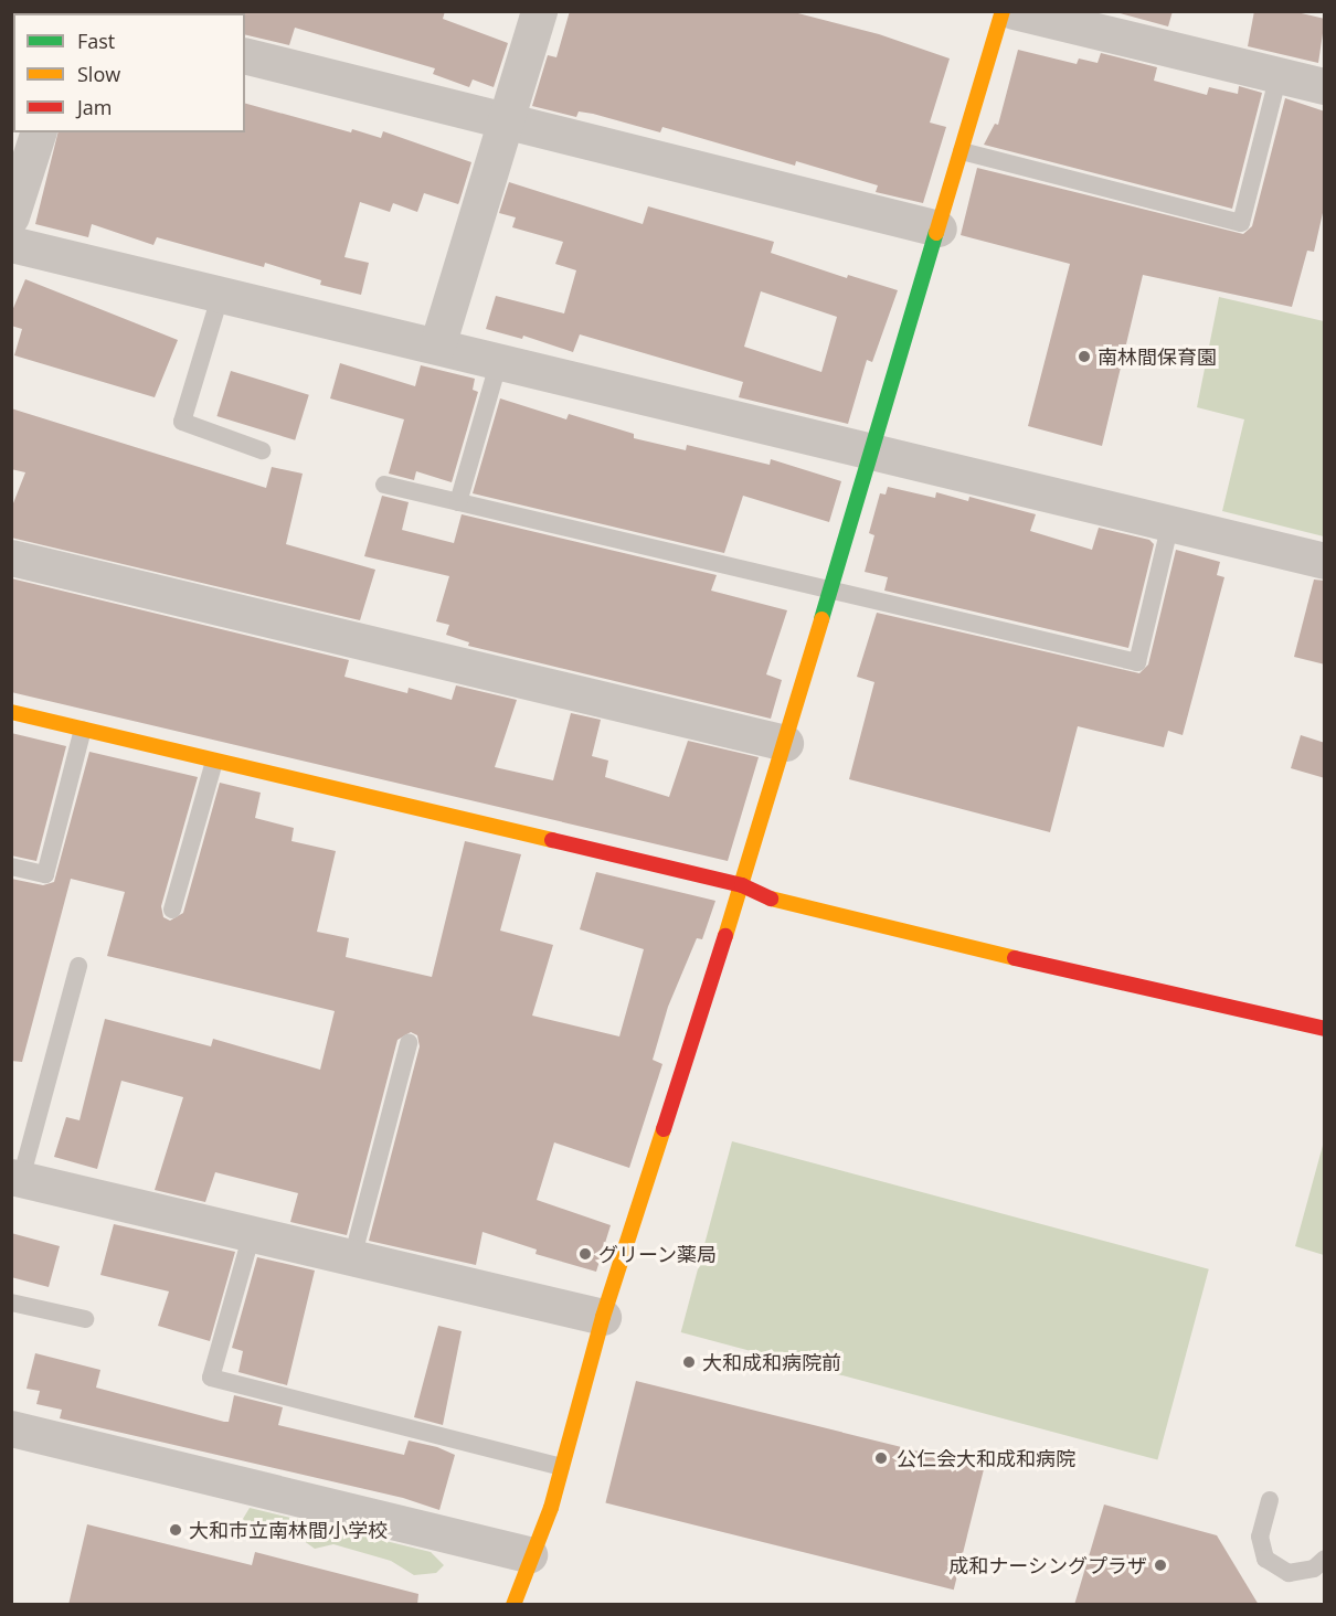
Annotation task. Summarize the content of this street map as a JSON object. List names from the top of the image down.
{
  "places": [
    "南林間保育園",
    "グリーン薬局",
    "大和成和病院前",
    "公仁会大和成和病院",
    "大和市立南林間小学校",
    "成和ナーシングプラザ"
  ],
  "legend": ["Fast", "Slow", "Jam"]
}
